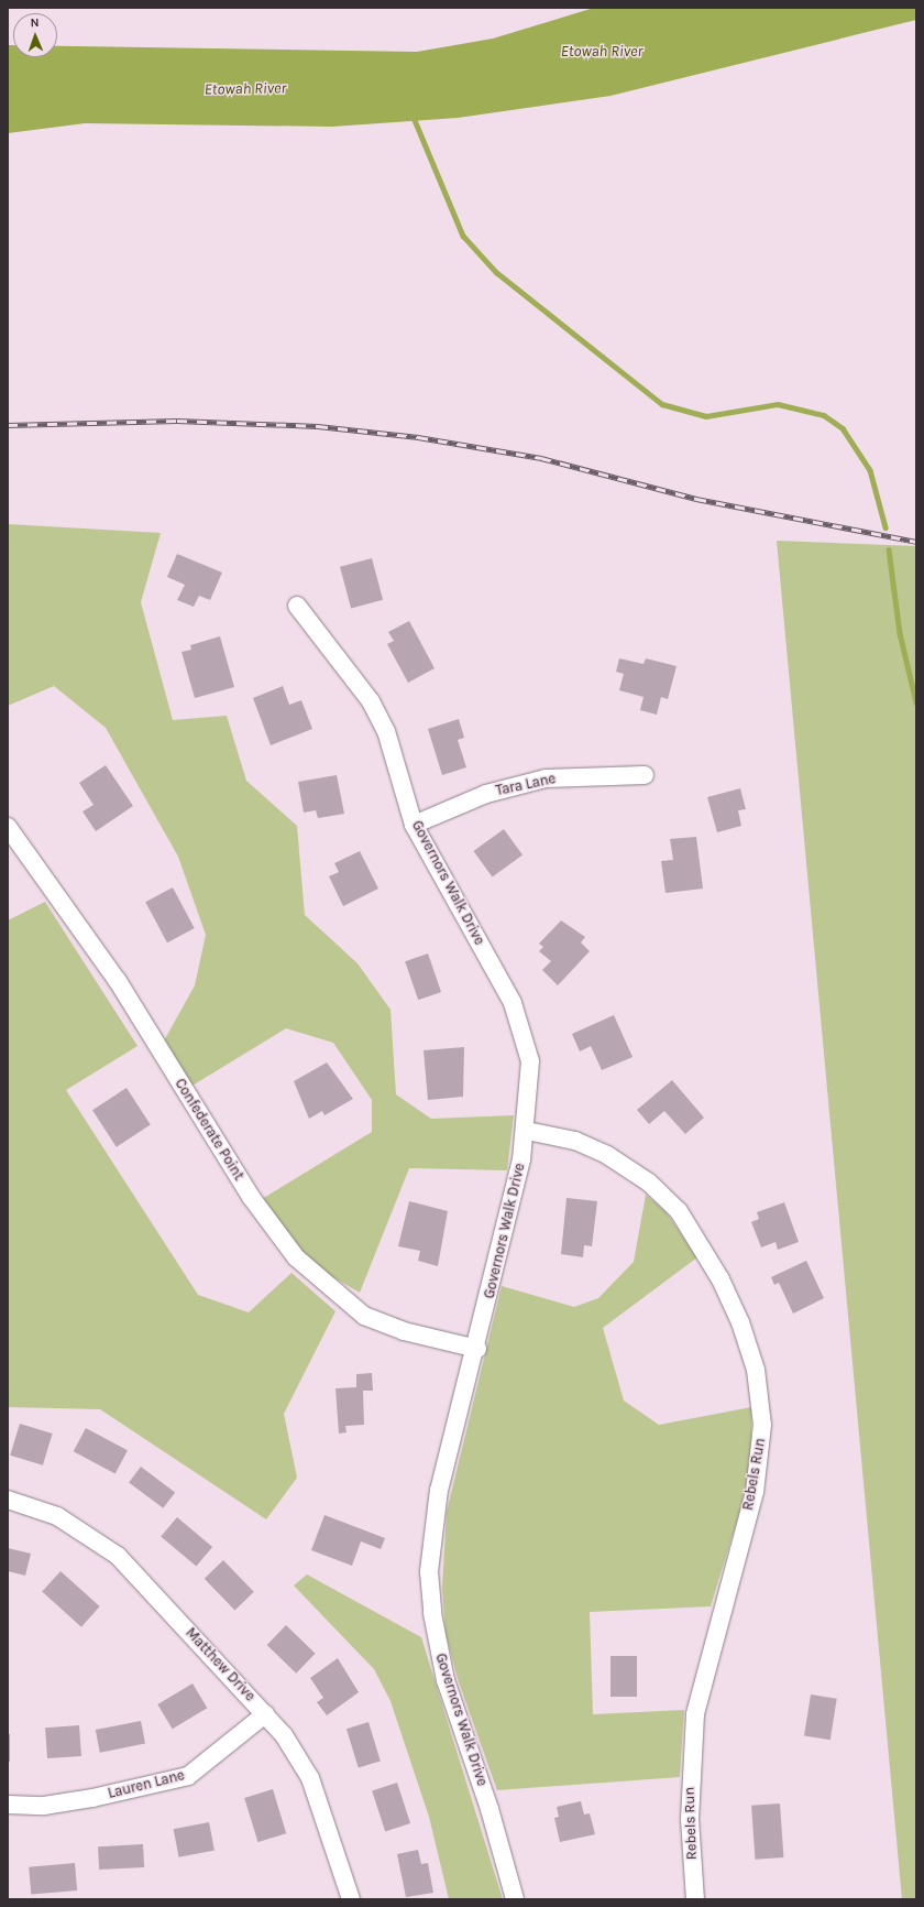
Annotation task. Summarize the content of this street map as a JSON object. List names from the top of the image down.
{
  "streets": {
    "street": [
      "Tara Lane",
      "Governors Walk Drive",
      "Confederate Point",
      "Rebels Run",
      "Matthew Drive",
      "Lauren Lane"
    ]
  },
  "crossings": [
    ["Tara Lane", "Governors Walk Drive"],
    ["Governors Walk Drive", "Confederate Point"],
    ["Governors Walk Drive", "Rebels Run"],
    ["Matthew Drive", "Lauren Lane"]
  ],
  "water": ["Etowah River"],
  "north": "top"
}
